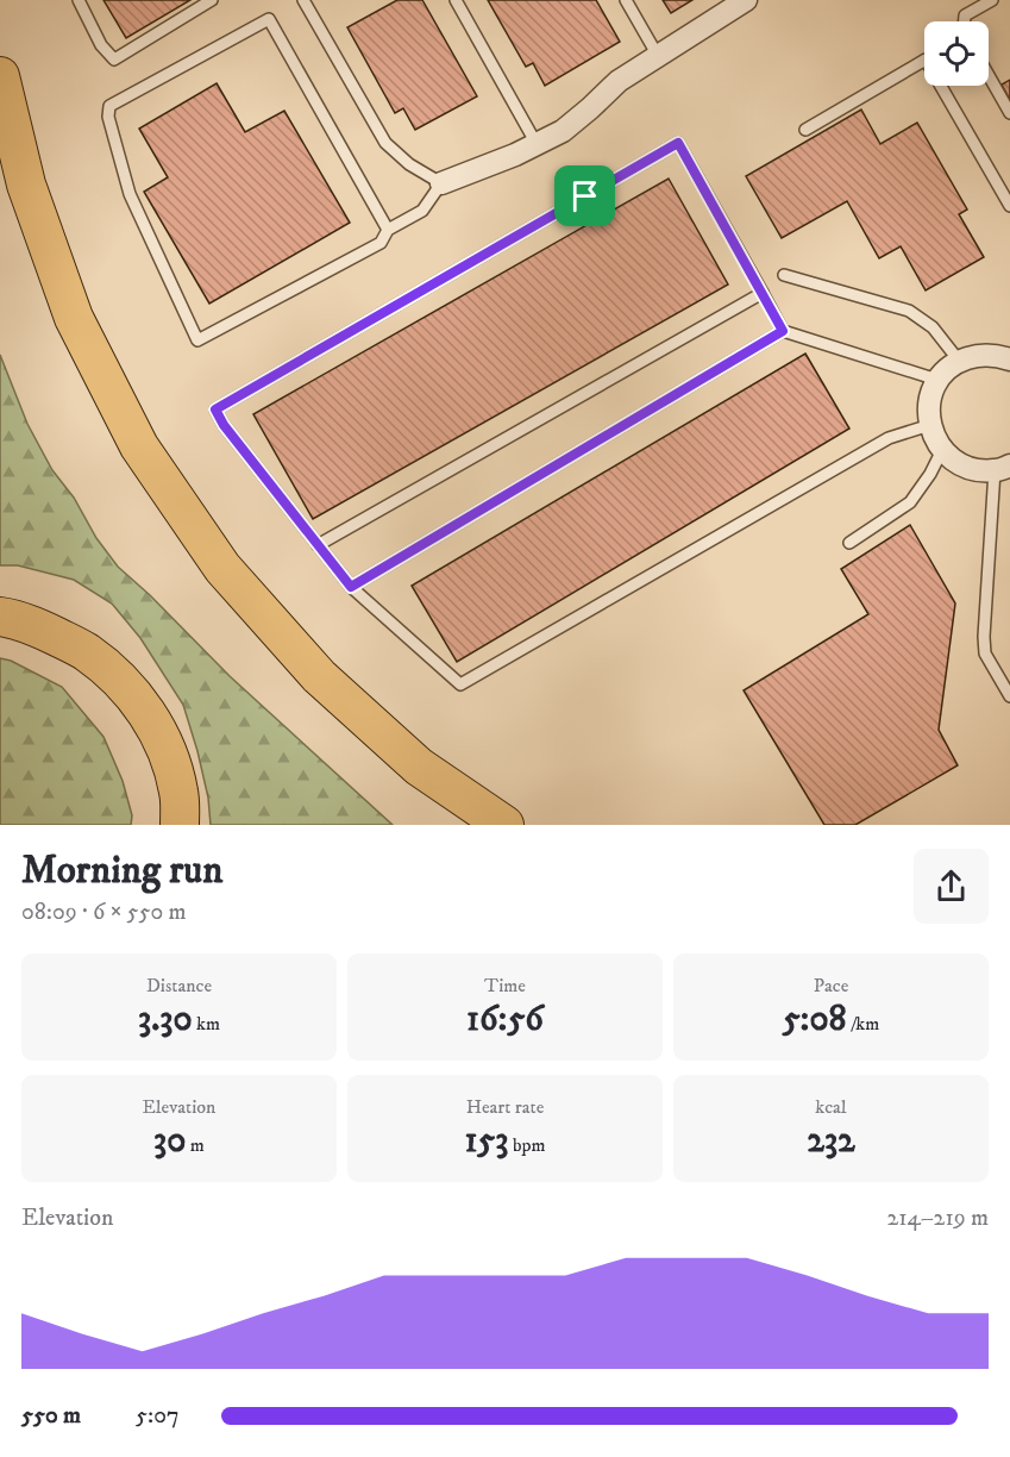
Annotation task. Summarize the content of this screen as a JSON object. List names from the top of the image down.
{
  "page": {
    "heading": ["Morning run", "08:09 · 6 × 550 m"],
    "stats": [
      ["Distance", "3.30 km"],
      ["Time", "16:56"],
      ["Pace", "5:08 /km"],
      ["Elevation", "30 m"],
      ["Heart rate", "153 bpm"],
      ["kcal", "232"]
    ],
    "chart": ["Elevation", "214–219 m"],
    "list": [
      {
        "name": "550 m",
        "note": "5:07"
      }
    ]
  }
}
